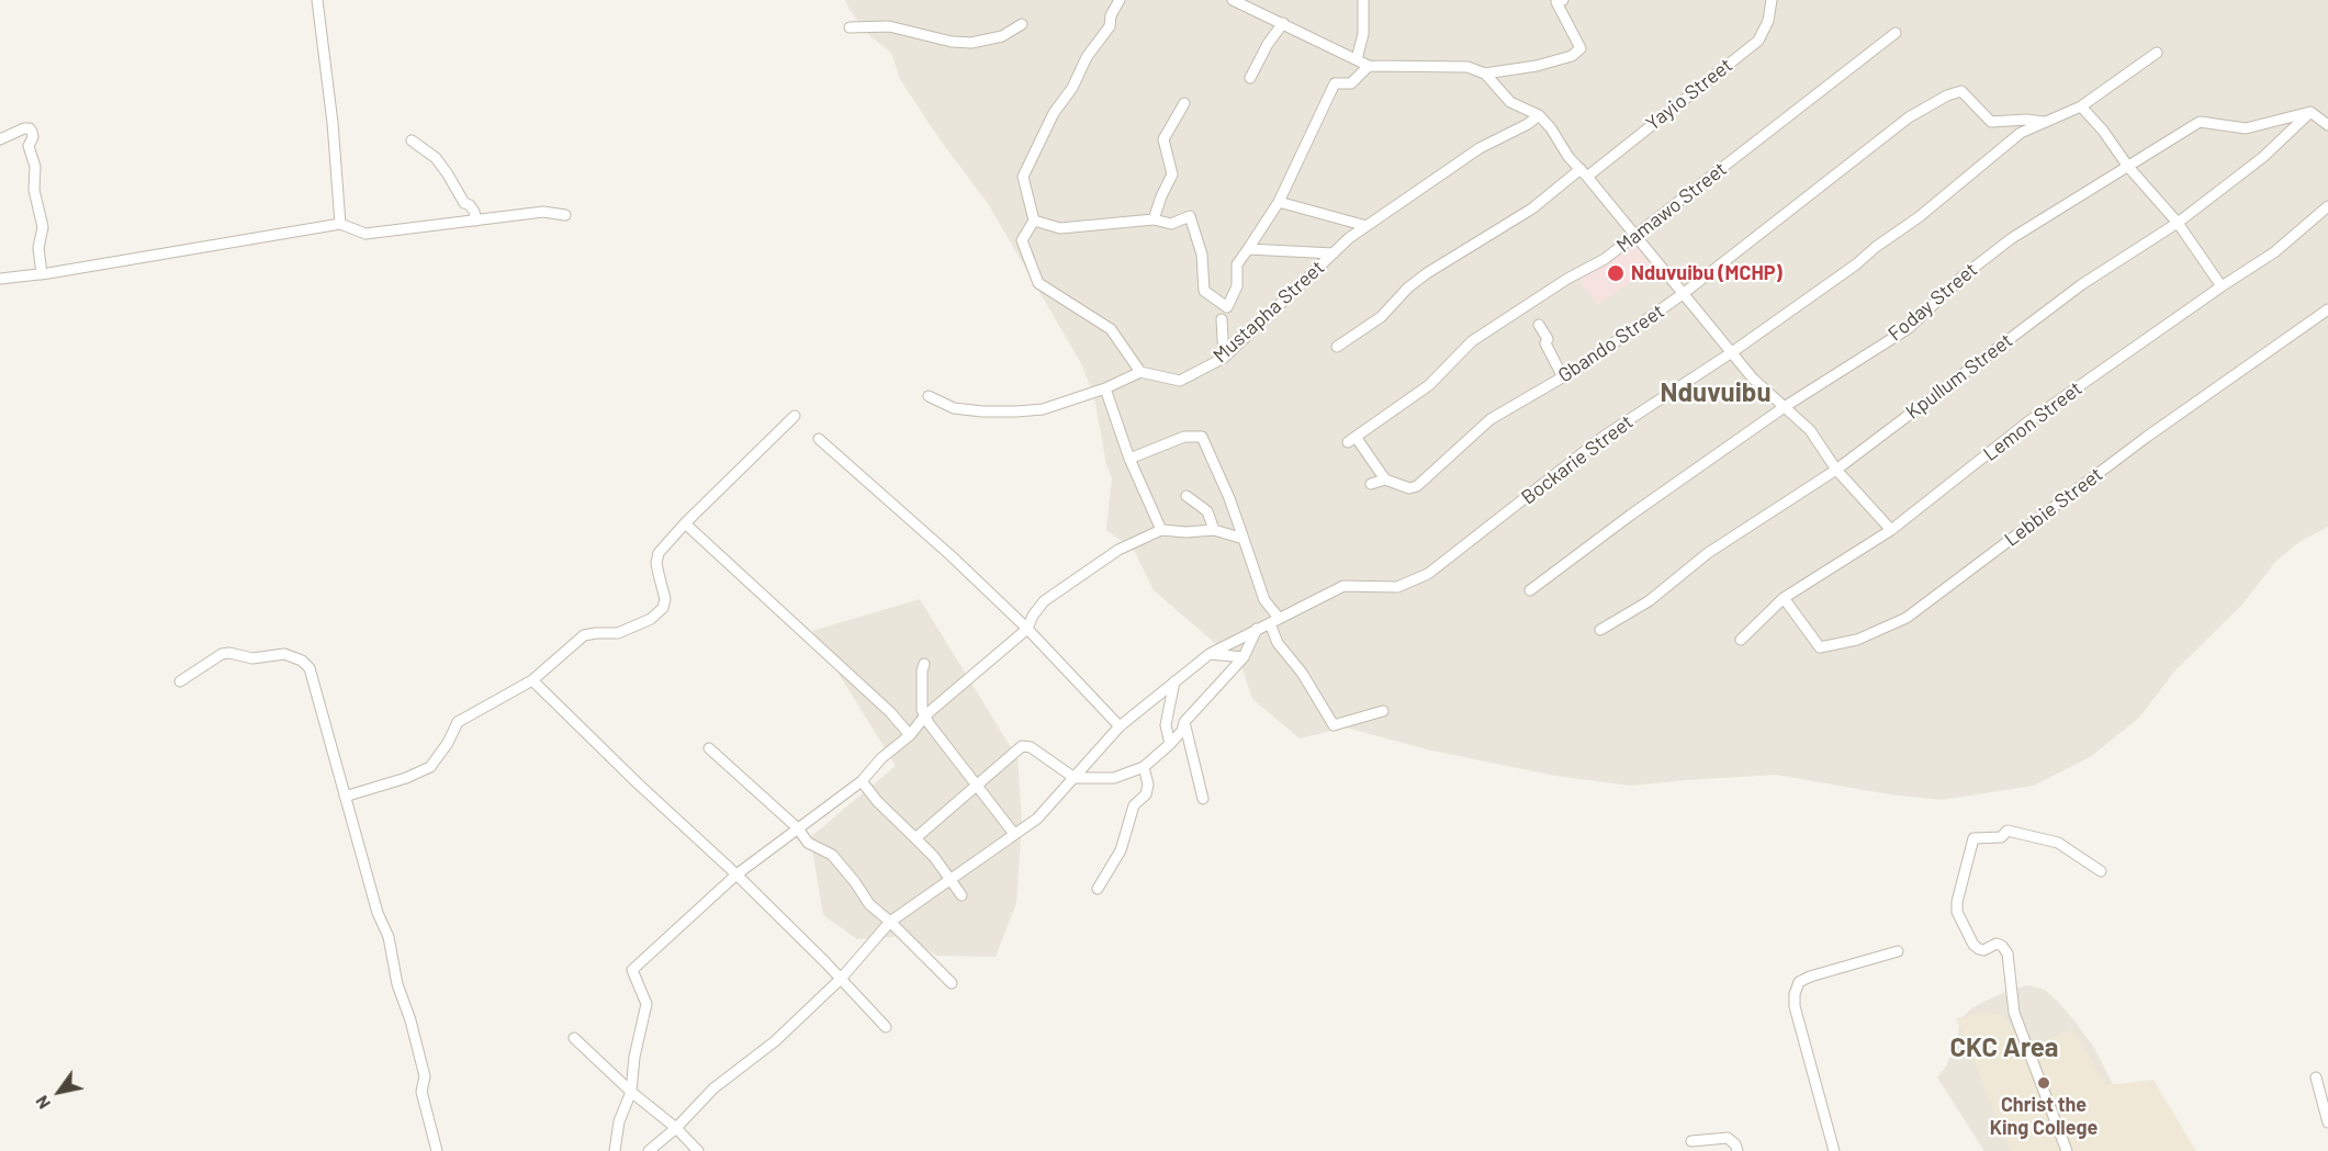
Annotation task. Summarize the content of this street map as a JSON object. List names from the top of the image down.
{
  "streets": {
    "street": [
      "Yayio Street",
      "Mamawo Street",
      "Foday Street",
      "Mustapha Street",
      "Gbando Street",
      "Kpullum Street",
      "Lemon Street",
      "Bockarie Street",
      "Lebbie Street"
    ]
  },
  "crossings": [
    ["Mamawo Street", "Gbando Street"],
    ["Foday Street", "Kpullum Street"],
    ["Gbando Street", "Bockarie Street"],
    ["Lemon Street", "Lebbie Street"]
  ],
  "districts": ["Nduvuibu", "CKC Area"],
  "places": ["Nduvuibu (MCHP)", "Christ the King College"],
  "north": "bottom left"
}
